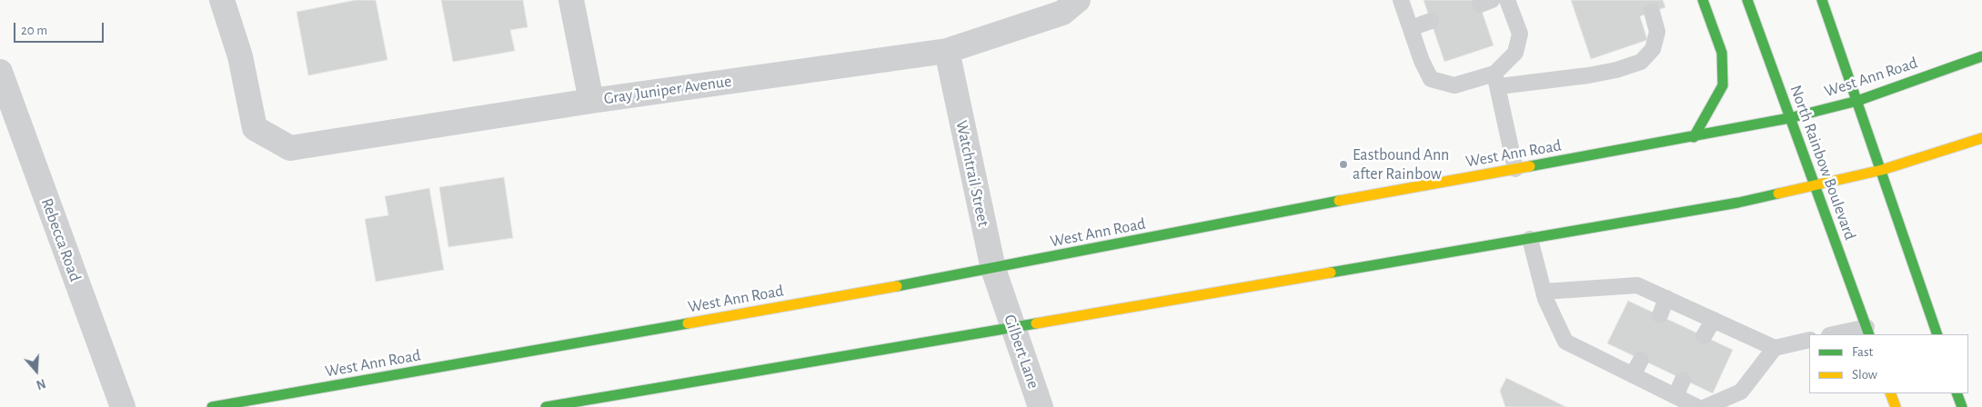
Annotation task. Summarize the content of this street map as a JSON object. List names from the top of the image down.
{
  "streets": {
    "main road": ["West Ann Road", "North Rainbow Boulevard"],
    "street": [
      "Gray Juniper Avenue",
      "Watchtrail Street",
      "Rebecca Road",
      "Gilbert Lane"
    ]
  },
  "crossings": [
    ["West Ann Road", "North Rainbow Boulevard"],
    ["West Ann Road", "Watchtrail Street"],
    ["Gray Juniper Avenue", "Watchtrail Street"],
    ["Watchtrail Street", "Gilbert Lane"]
  ],
  "places": ["Eastbound Ann after Rainbow"],
  "legend": ["Fast", "Slow"],
  "scale_bar": "20 m",
  "north": "bottom"
}
